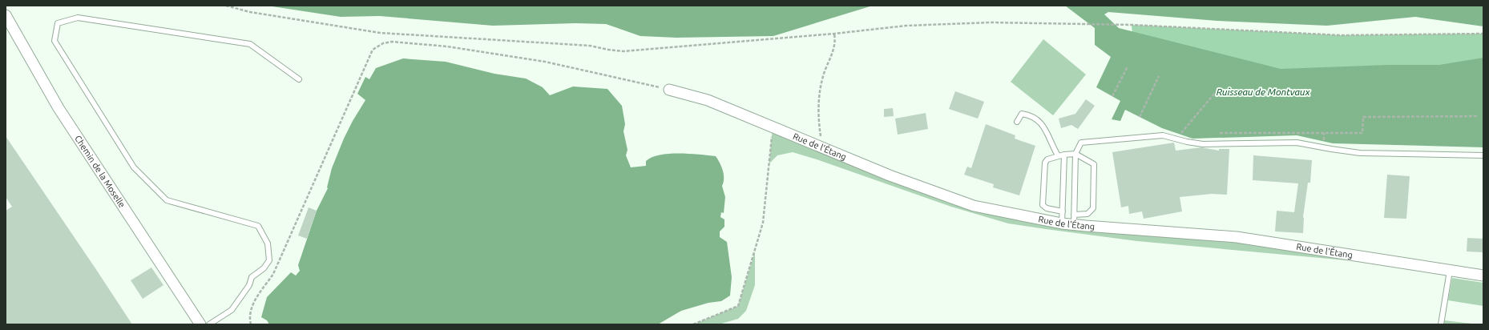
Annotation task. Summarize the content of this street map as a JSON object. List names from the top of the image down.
{
  "streets": {
    "street": ["Rue de l'Étang", "Chemin de la Moselle"]
  },
  "water": ["Ruisseau de Montvaux"]
}
